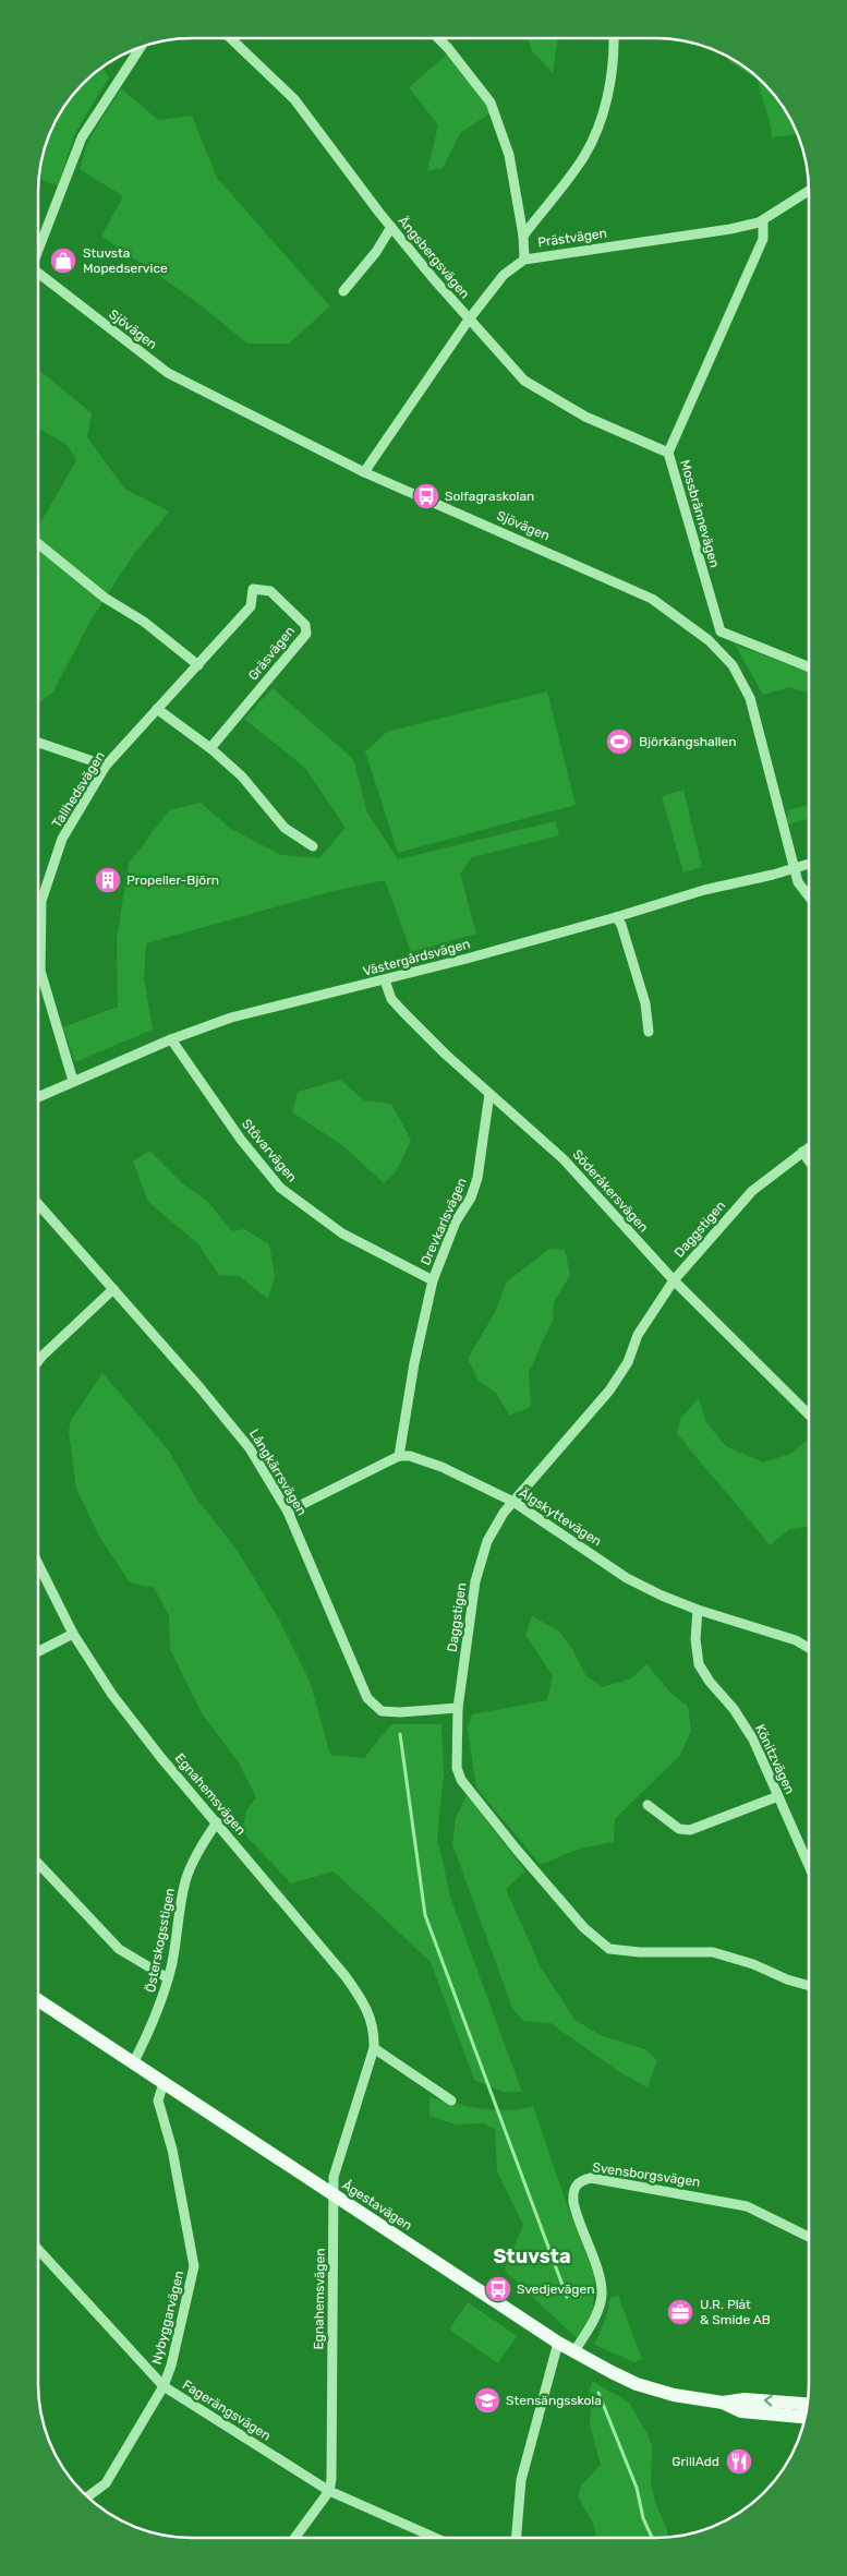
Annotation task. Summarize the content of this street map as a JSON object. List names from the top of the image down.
{
  "streets": {
    "main road": ["Ågestavägen"],
    "street": [
      "Prästvägen",
      "Ängsbergsvägen",
      "Sjövägen",
      "Mossbrännevägen",
      "Gräsvägen",
      "Tallhedsvägen",
      "Västergårdsvägen",
      "Stövarvägen",
      "Söderåkersvägen",
      "Drevkarlsvägen",
      "Daggstigen",
      "Långkärrsvägen",
      "Älgskyttevägen",
      "Könitzvägen",
      "Egnahemsvägen",
      "Österskogsstigen",
      "Svensborgsvägen",
      "Nybyggarvägen",
      "Fagerängsvägen"
    ]
  },
  "crossings": [
    ["Prästvägen", "Ängsbergsvägen"],
    ["Prästvägen", "Sjövägen"],
    ["Prästvägen", "Mossbrännevägen"],
    ["Ängsbergsvägen", "Mossbrännevägen"],
    ["Sjövägen", "Västergårdsvägen"],
    ["Gräsvägen", "Tallhedsvägen"],
    ["Tallhedsvägen", "Västergårdsvägen"],
    ["Västergårdsvägen", "Stövarvägen"],
    ["Västergårdsvägen", "Söderåkersvägen"],
    ["Stövarvägen", "Drevkarlsvägen"],
    ["Söderåkersvägen", "Drevkarlsvägen"],
    ["Söderåkersvägen", "Daggstigen"],
    ["Drevkarlsvägen", "Älgskyttevägen"],
    ["Daggstigen", "Långkärrsvägen"],
    ["Daggstigen", "Älgskyttevägen"],
    ["Älgskyttevägen", "Könitzvägen"],
    ["Egnahemsvägen", "Österskogsstigen"],
    ["Egnahemsvägen", "Ågestavägen"],
    ["Egnahemsvägen", "Fagerängsvägen"],
    ["Österskogsstigen", "Ågestavägen"],
    ["Svensborgsvägen", "Ågestavägen"],
    ["Ågestavägen", "Nybyggarvägen"],
    ["Nybyggarvägen", "Fagerängsvägen"]
  ],
  "districts": ["Stuvsta"],
  "places": {
    "shop": ["Stuvsta Mopedservice"],
    "bus stop": ["Solfagraskolan", "Svedjevägen"],
    "sports": ["Björkängshallen"],
    "building": ["Propeller-Björn"],
    "office": ["U.R. Plåt & Smide AB"],
    "school or university": ["Stensängsskola"],
    "restaurant": ["GrillAdd"]
  }
}
